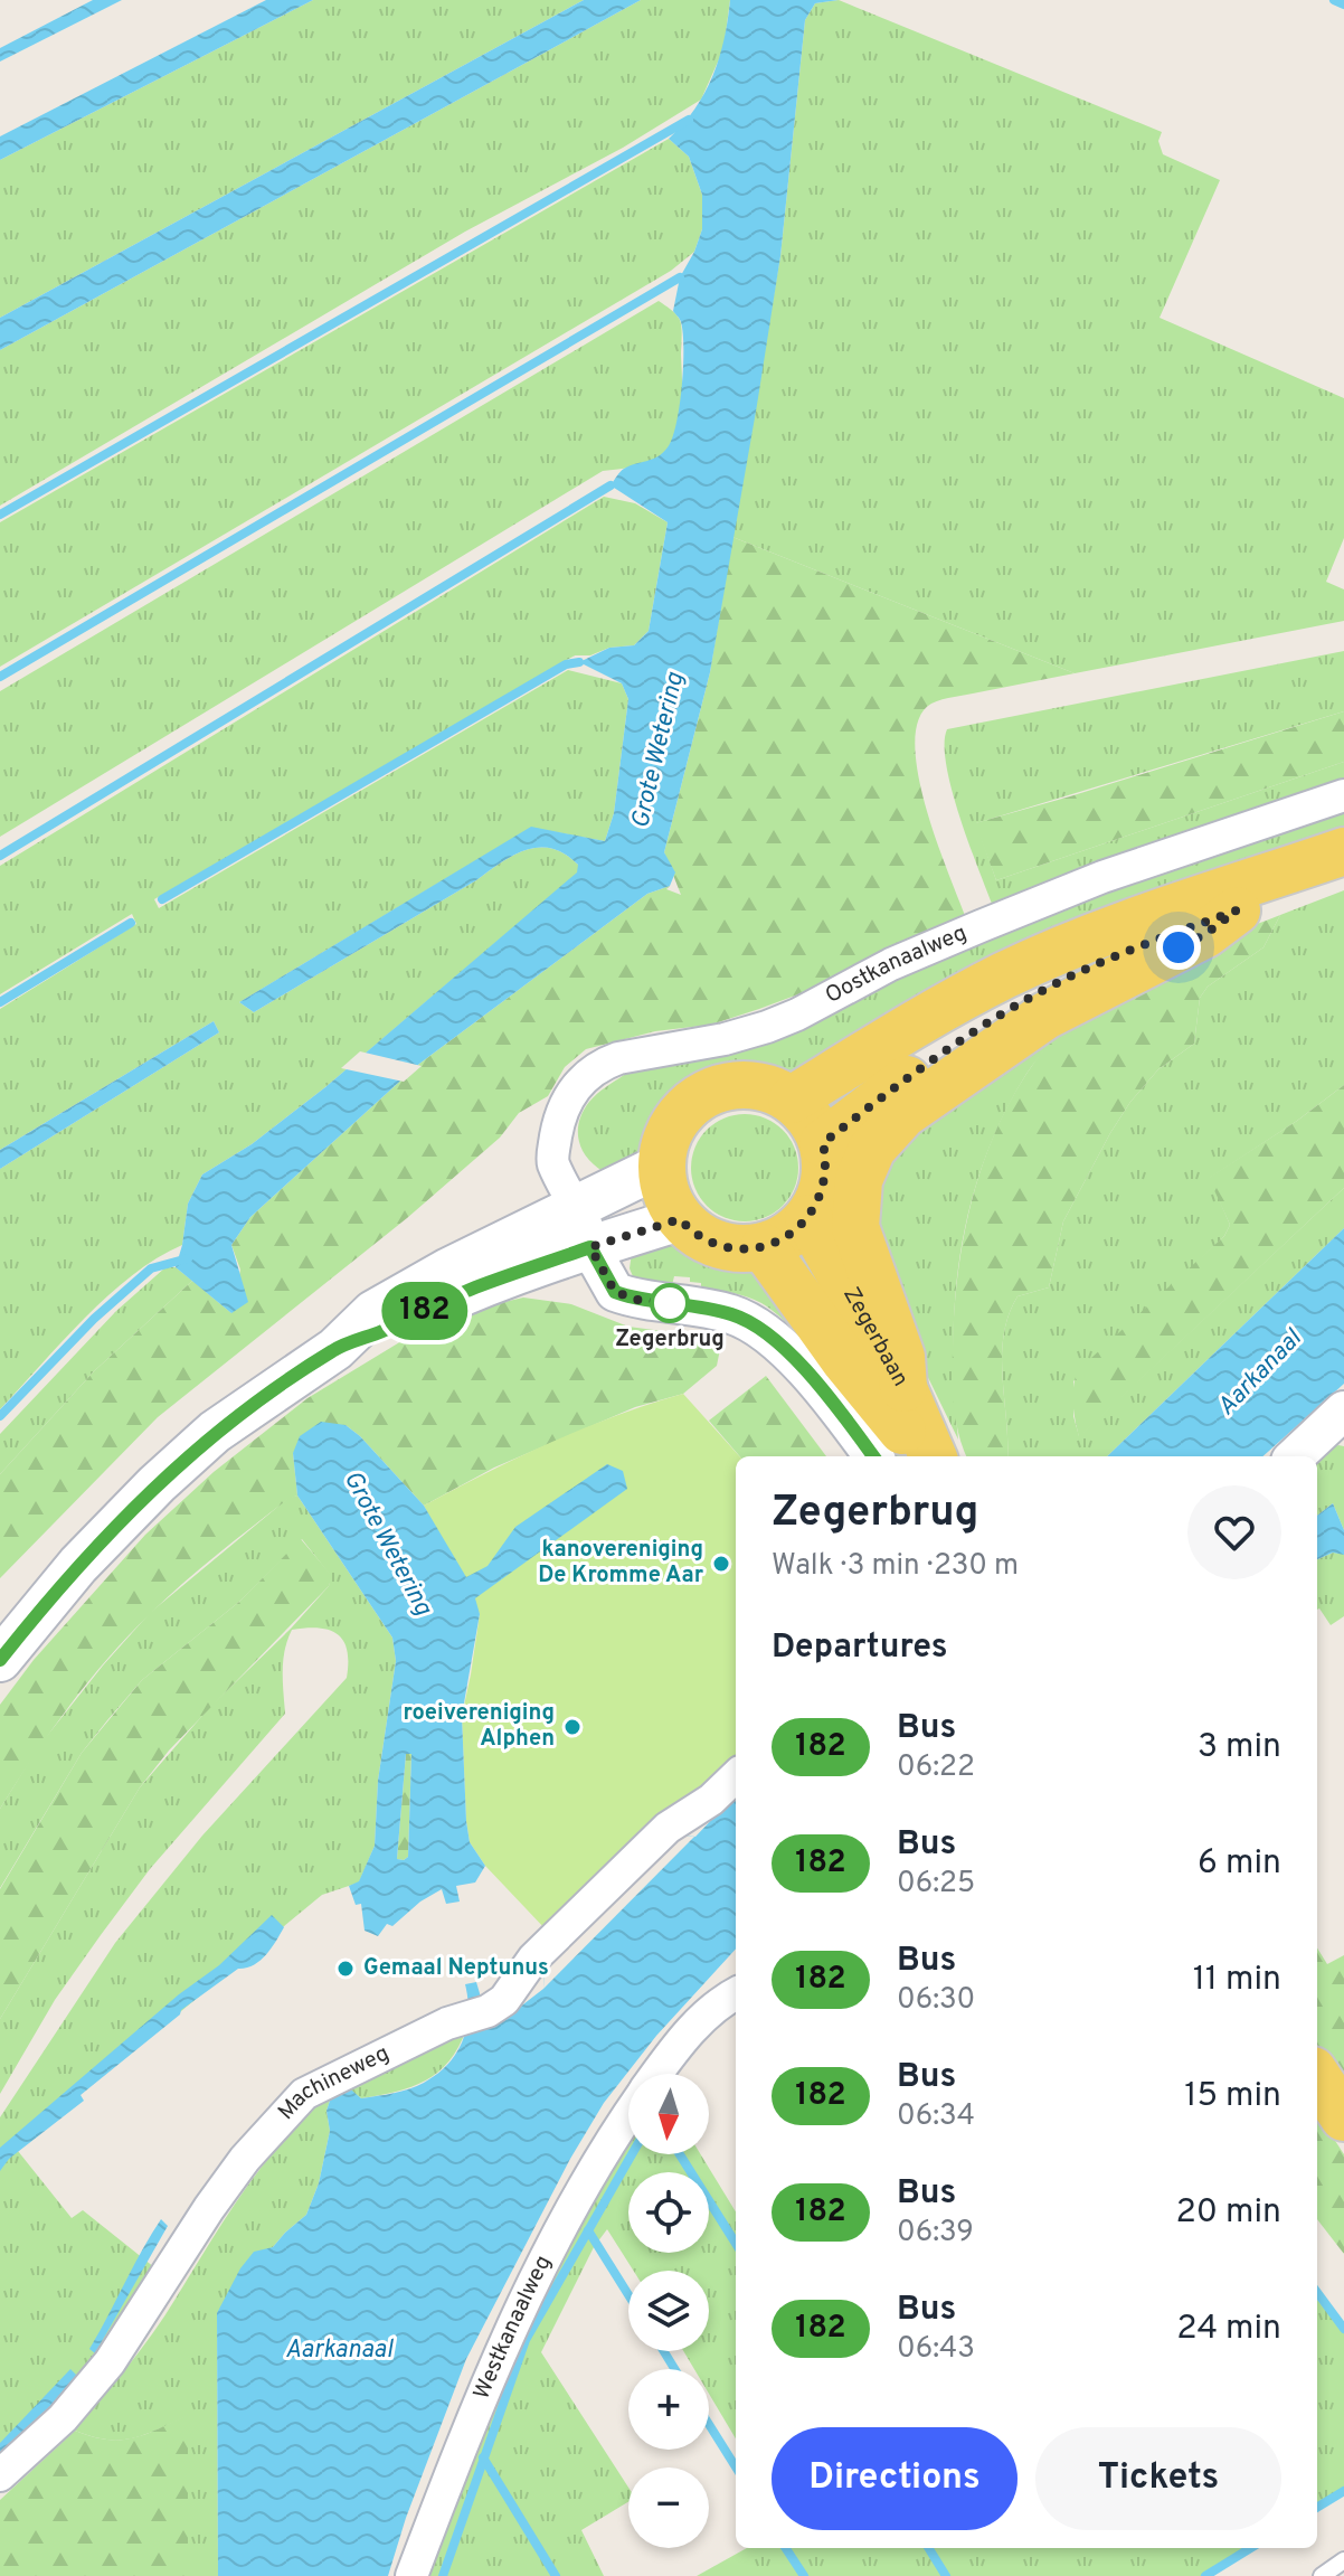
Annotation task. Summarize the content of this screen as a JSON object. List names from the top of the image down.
{
  "streets": {
    "main road": ["Zegerbaan"],
    "street": ["Oostkanaalweg", "Machineweg", "Westkanaalweg"]
  },
  "water": ["Grote Wetering", "Aarkanaal"],
  "places": [
    "Zegerbrug",
    "kanovereniging De Kromme Aar",
    "roeivereniging Alphen",
    "Gemaal Neptunus"
  ],
  "lines": ["bus line 182"],
  "north": "bottom",
  "page": {
    "on_map": "182",
    "heading": [
      ["Zegerbrug", "Walk · 3 min · 230 m"],
      "Departures"
    ],
    "list": [
      {
        "mark": "182",
        "name": "Bus",
        "note": "06:22",
        "value": "3 min"
      },
      {
        "mark": "182",
        "name": "Bus",
        "note": "06:25",
        "value": "6 min"
      },
      {
        "mark": "182",
        "name": "Bus",
        "note": "06:30",
        "value": "11 min"
      },
      {
        "mark": "182",
        "name": "Bus",
        "note": "06:34",
        "value": "15 min"
      },
      {
        "mark": "182",
        "name": "Bus",
        "note": "06:39",
        "value": "20 min"
      },
      {
        "mark": "182",
        "name": "Bus",
        "note": "06:43",
        "value": "24 min"
      }
    ],
    "map_buttons": ["+", "−"],
    "buttons": ["Directions", "Tickets"]
  }
}
